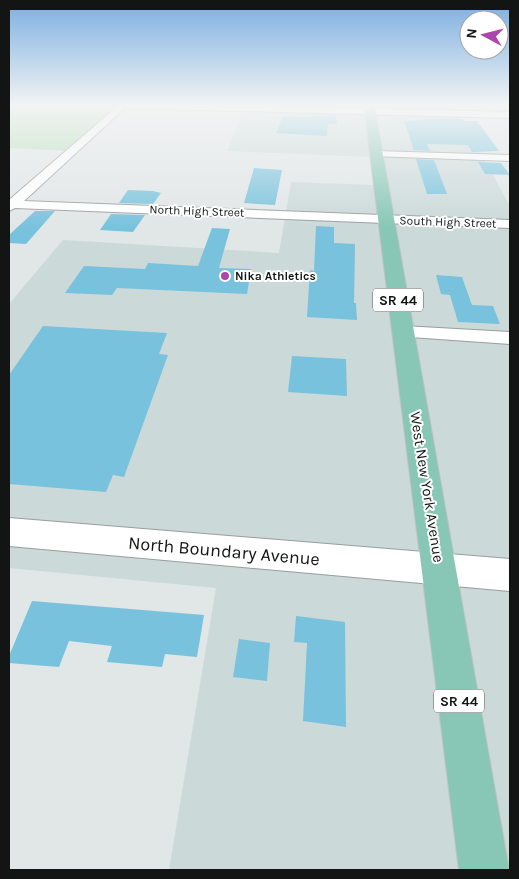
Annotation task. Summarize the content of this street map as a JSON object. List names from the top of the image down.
{
  "streets": {
    "main road": ["SR 44", "West New York Avenue"],
    "street": ["North High Street", "South High Street", "North Boundary Avenue"]
  },
  "crossings": [
    ["North High Street", "South High Street"],
    ["North High Street", "West New York Avenue"],
    ["South High Street", "West New York Avenue"],
    ["West New York Avenue", "North Boundary Avenue"]
  ],
  "places": ["Nika Athletics"],
  "north": "left"
}
